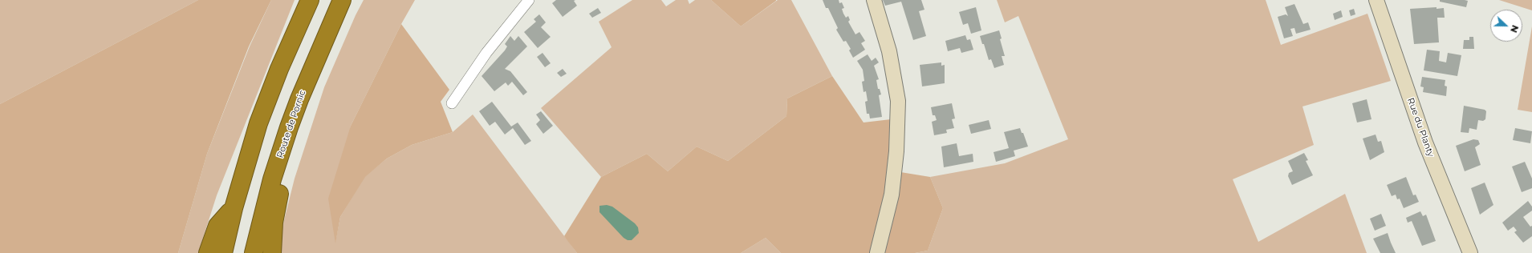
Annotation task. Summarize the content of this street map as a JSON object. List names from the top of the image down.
{
  "streets": {
    "highway": ["Route de Pornic"],
    "street": ["Rue du Planty"]
  },
  "north": "right"
}
